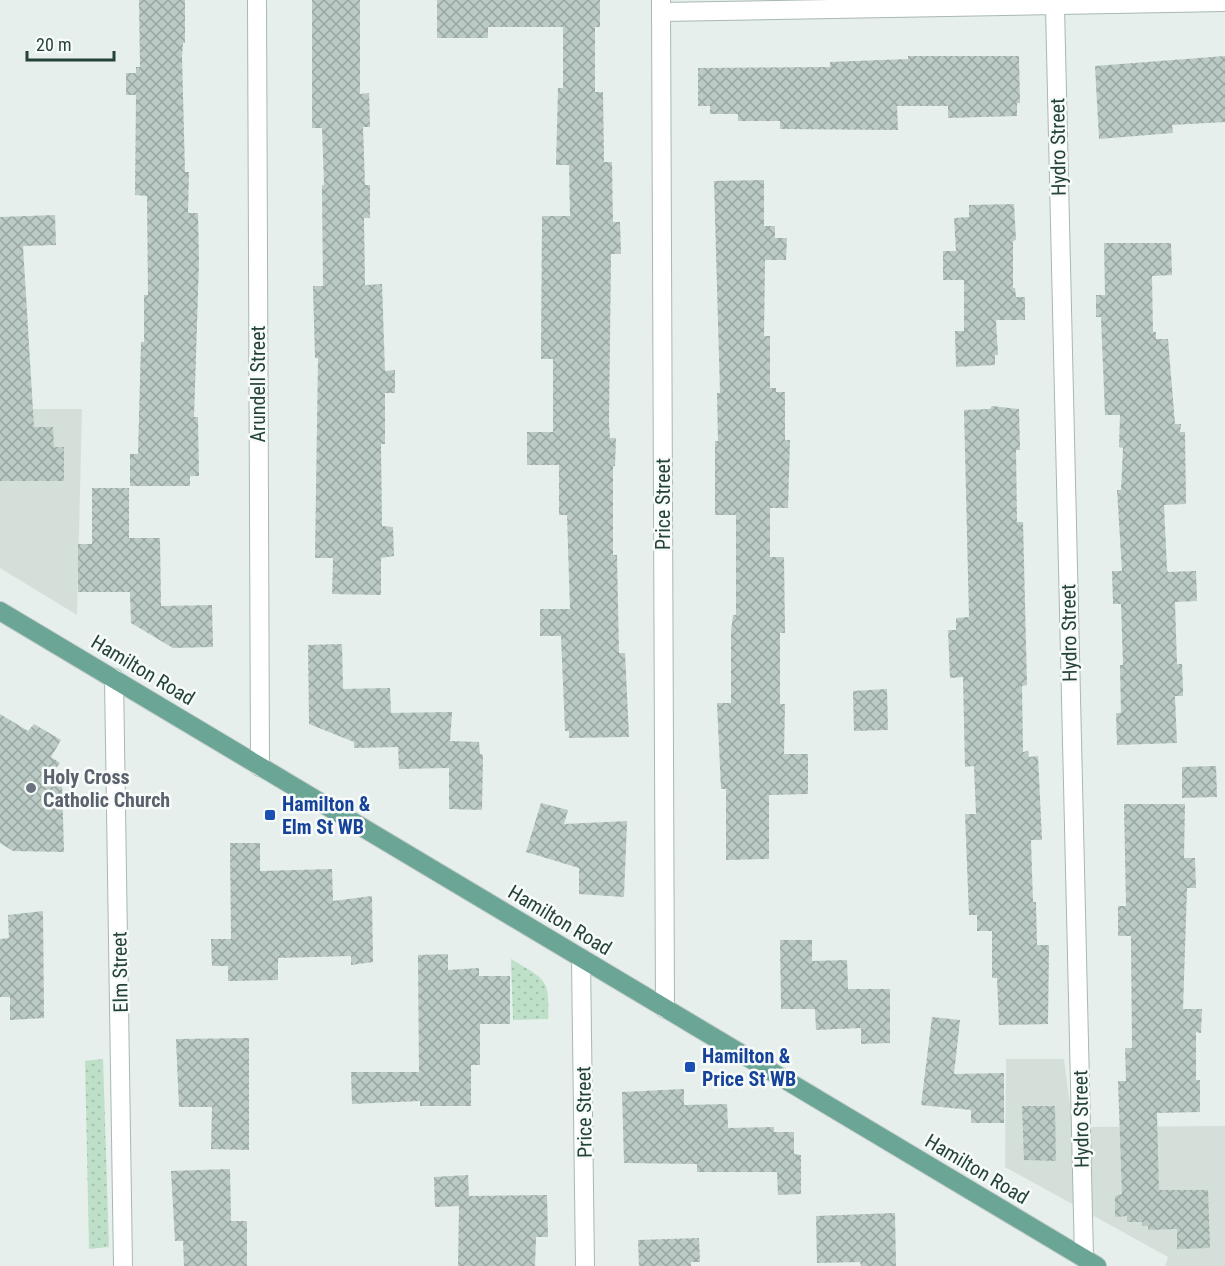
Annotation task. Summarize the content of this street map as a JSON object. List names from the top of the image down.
{
  "streets": {
    "main road": ["Hamilton Road"],
    "street": [
      "Hydro Street",
      "Arundell Street",
      "Price Street",
      "Elm Street"
    ]
  },
  "crossings": [
    ["Hydro Street", "Hamilton Road"],
    ["Arundell Street", "Hamilton Road"],
    ["Price Street", "Hamilton Road"],
    ["Hamilton Road", "Elm Street"]
  ],
  "places": {
    "other": ["Holy Cross Catholic Church"],
    "transit": ["Hamilton & Elm St WB", "Hamilton & Price St WB"]
  },
  "scale_bar": "20 m"
}
